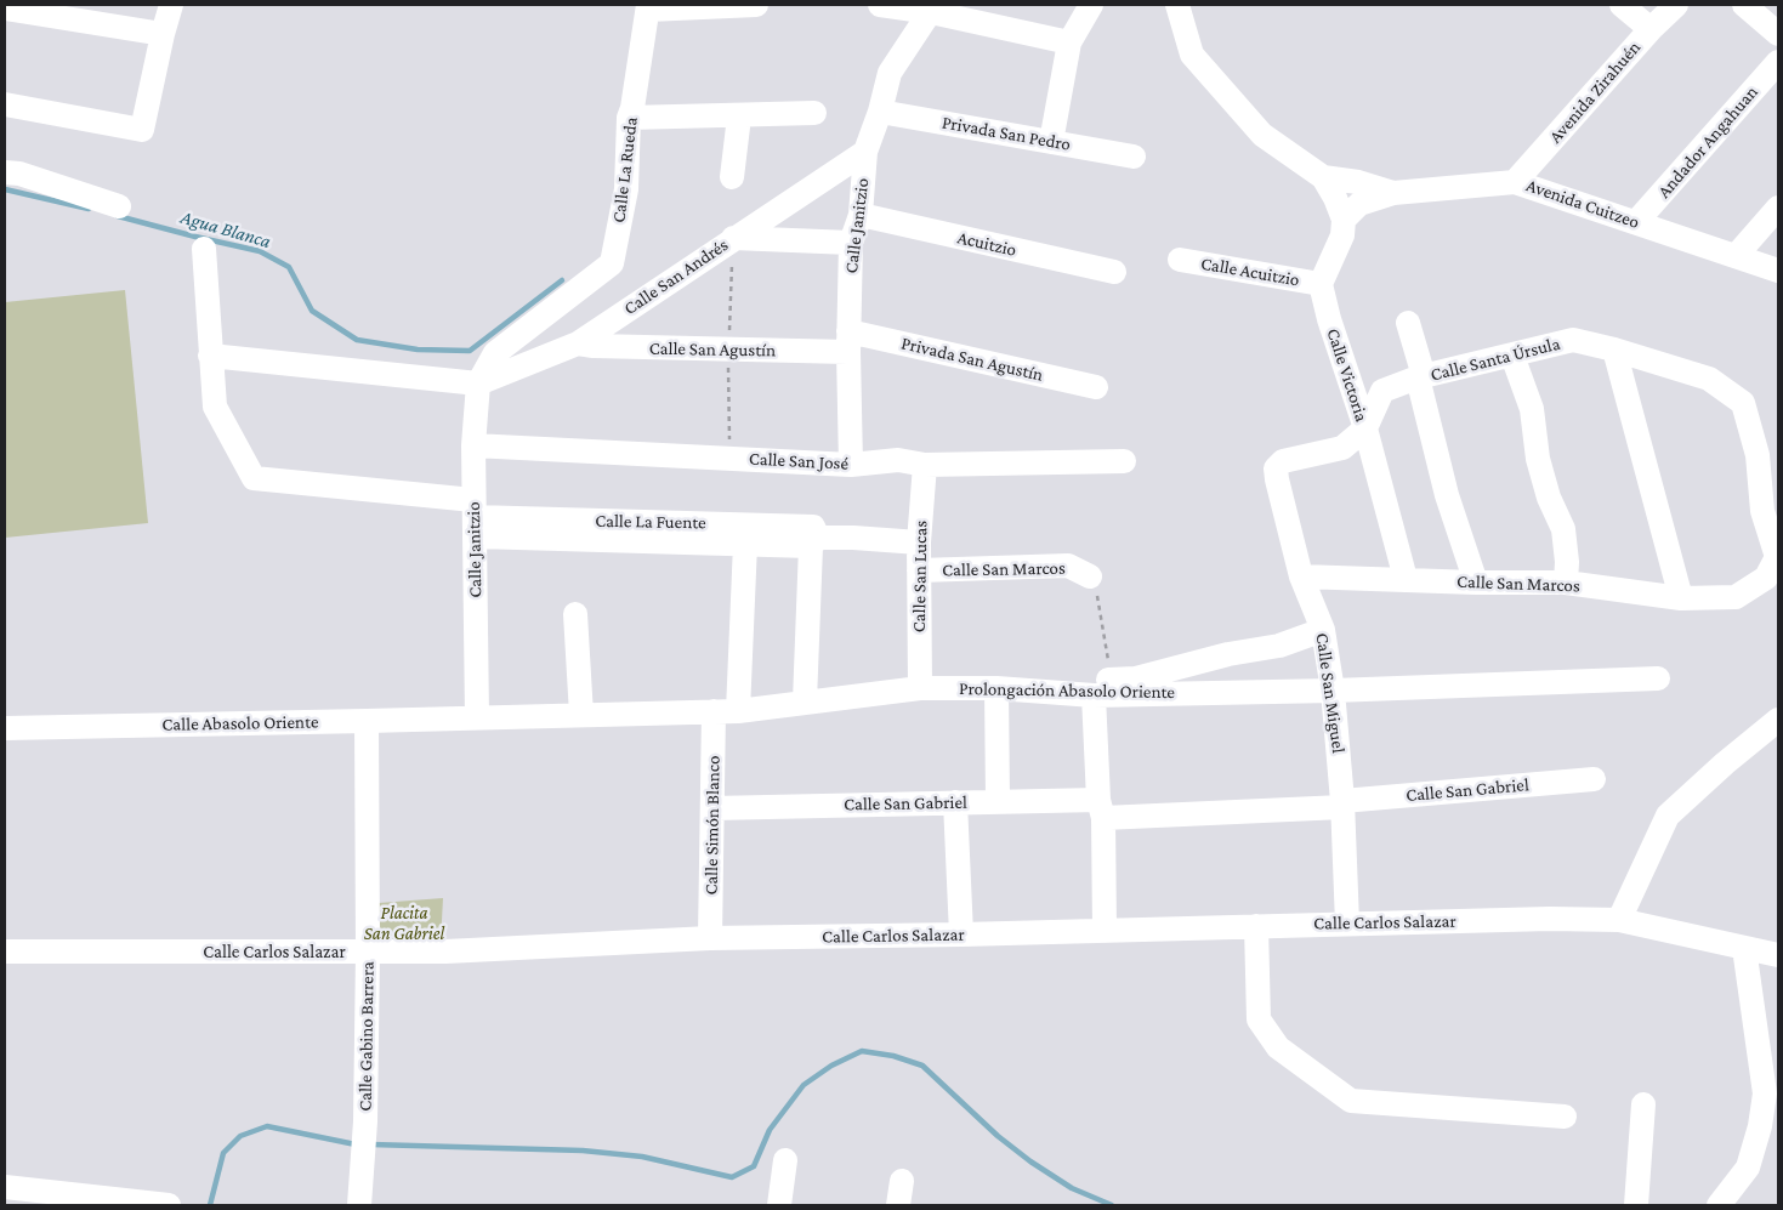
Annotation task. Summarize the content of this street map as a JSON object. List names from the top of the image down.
{
  "streets": {
    "street": [
      "Avenida Zirahuén",
      "Privada San Pedro",
      "Andador Angahuan",
      "Calle La Rueda",
      "Avenida Cuitzeo",
      "Calle Janitzio",
      "Acuitzio",
      "Calle Acuitzio",
      "Calle San Andrés",
      "Calle San Agustín",
      "Privada San Agustín",
      "Calle Santa Úrsula",
      "Calle Victoria",
      "Calle San José",
      "Calle La Fuente",
      "Calle San Marcos",
      "Calle San Lucas",
      "Prolongación Abasolo Oriente",
      "Calle San Miguel",
      "Calle Abasolo Oriente",
      "Calle San Gabriel",
      "Calle Simón Blanco",
      "Calle Carlos Salazar",
      "Calle Gabino Barrera"
    ]
  },
  "crossings": [
    ["Avenida Zirahuén", "Avenida Cuitzeo"],
    ["Privada San Pedro", "Calle Janitzio"],
    ["Andador Angahuan", "Avenida Cuitzeo"],
    ["Calle La Rueda", "Calle Janitzio"],
    ["Calle La Rueda", "Calle San Andrés"],
    ["Calle Janitzio", "Acuitzio"],
    ["Calle Janitzio", "Calle San Andrés"],
    ["Calle Janitzio", "Calle San Agustín"],
    ["Calle Janitzio", "Privada San Agustín"],
    ["Calle Janitzio", "Calle San José"],
    ["Calle Janitzio", "Calle La Fuente"],
    ["Calle Janitzio", "Prolongación Abasolo Oriente"],
    ["Calle Janitzio", "Calle Abasolo Oriente"],
    ["Calle Acuitzio", "Calle Victoria"],
    ["Calle San Andrés", "Calle San Agustín"],
    ["Calle San Agustín", "Privada San Agustín"],
    ["Calle Santa Úrsula", "Calle Victoria"],
    ["Calle Santa Úrsula", "Calle San Marcos"],
    ["Calle Santa Úrsula", "Calle San Miguel"],
    ["Calle Victoria", "Calle San Marcos"],
    ["Calle Victoria", "Calle San Miguel"],
    ["Calle San José", "Calle San Lucas"],
    ["Calle La Fuente", "Calle San Lucas"],
    ["Calle La Fuente", "Calle Simón Blanco"],
    ["Calle San Marcos", "Calle San Lucas"],
    ["Calle San Marcos", "Prolongación Abasolo Oriente"],
    ["Calle San Marcos", "Calle San Miguel"],
    ["Calle San Lucas", "Prolongación Abasolo Oriente"],
    ["Prolongación Abasolo Oriente", "Calle San Miguel"],
    ["Prolongación Abasolo Oriente", "Calle Abasolo Oriente"],
    ["Prolongación Abasolo Oriente", "Calle Simón Blanco"],
    ["Calle San Miguel", "Calle San Gabriel"],
    ["Calle San Miguel", "Calle Carlos Salazar"],
    ["Calle Abasolo Oriente", "Calle Gabino Barrera"],
    ["Calle San Gabriel", "Calle Simón Blanco"],
    ["Calle Simón Blanco", "Calle Carlos Salazar"],
    ["Calle Carlos Salazar", "Calle Gabino Barrera"]
  ],
  "water": ["Agua Blanca"],
  "parks": ["Placita San Gabriel"]
}
